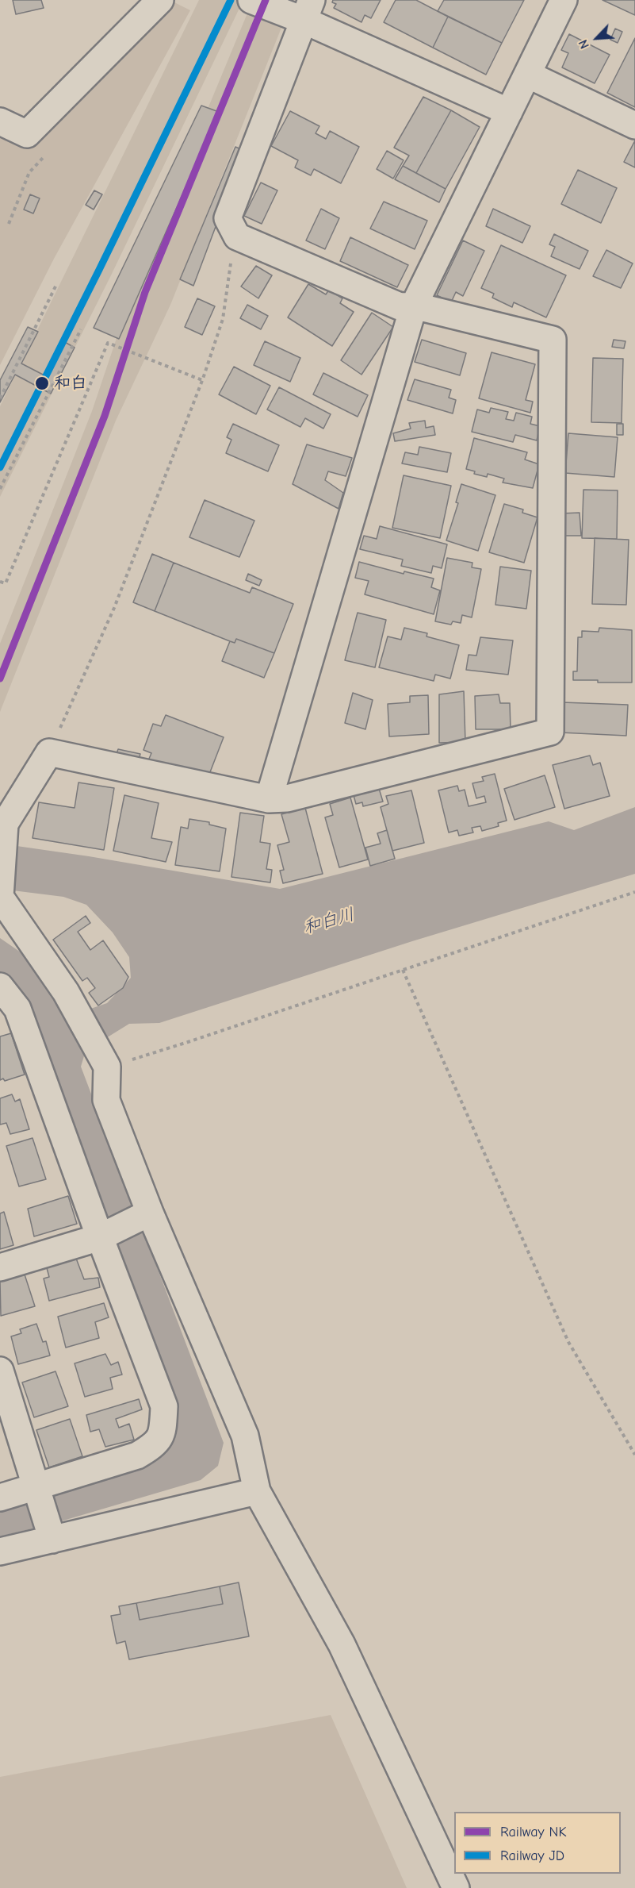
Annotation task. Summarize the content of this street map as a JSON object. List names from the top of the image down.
{
  "water": ["和白川"],
  "places": ["和白"],
  "lines": ["rail line NK", "rail line JD"],
  "legend": ["Railway NK", "Railway JD"],
  "north": "bottom left"
}
